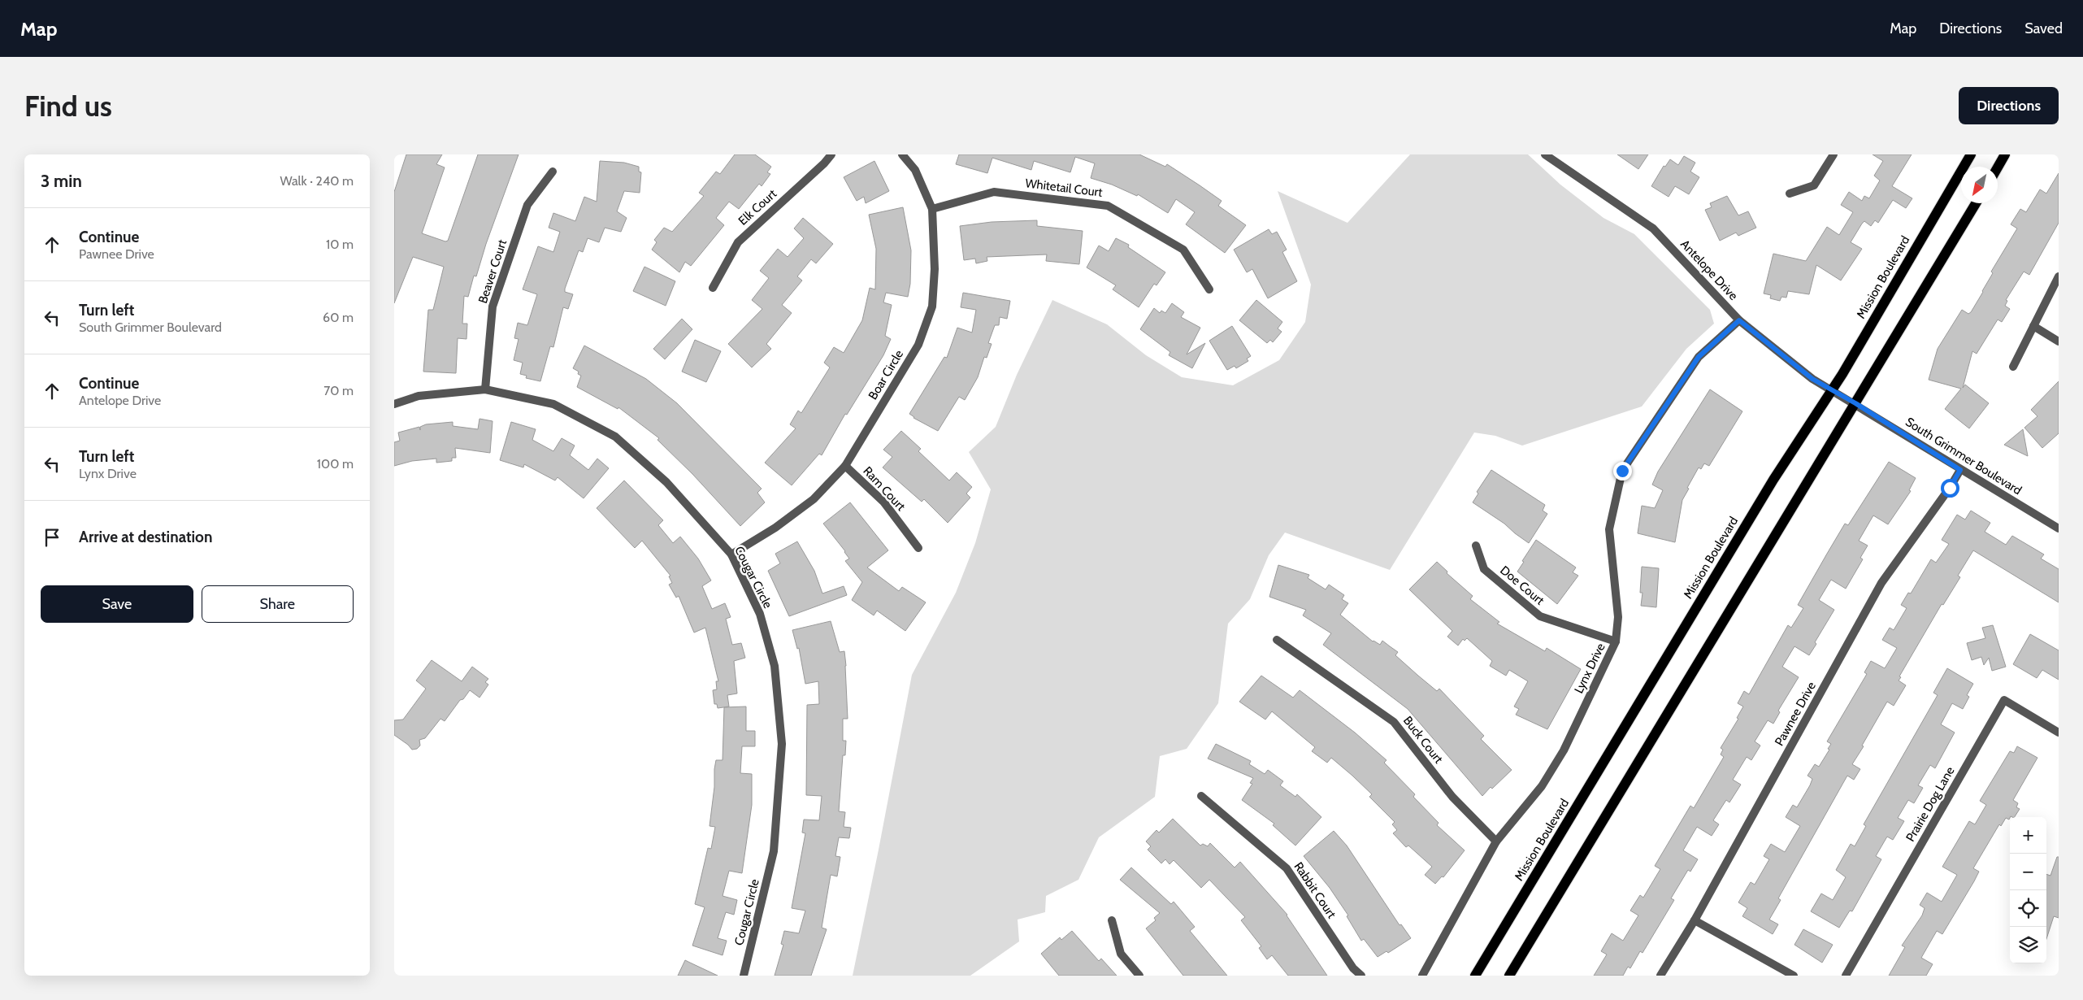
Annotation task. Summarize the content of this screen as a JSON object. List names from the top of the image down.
{
  "streets": {
    "main road": ["Mission Boulevard"],
    "street": [
      "Whitetail Court",
      "Elk Court",
      "Antelope Drive",
      "Beaver Court",
      "Boar Circle",
      "South Grimmer Boulevard",
      "Ram Court",
      "Cougar Circle",
      "Doe Court",
      "Lynx Drive",
      "Pawnee Drive",
      "Buck Court",
      "Prairie Dog Lane",
      "Rabbit Court"
    ]
  },
  "crossings": [
    ["Whitetail Court", "Boar Circle"],
    ["Antelope Drive", "Mission Boulevard"],
    ["Antelope Drive", "South Grimmer Boulevard"],
    ["Antelope Drive", "Lynx Drive"],
    ["Beaver Court", "Cougar Circle"],
    ["Boar Circle", "Ram Court"],
    ["Boar Circle", "Cougar Circle"],
    ["South Grimmer Boulevard", "Pawnee Drive"],
    ["Doe Court", "Lynx Drive"],
    ["Lynx Drive", "Buck Court"]
  ],
  "north": "bottom left",
  "page": {
    "header": "Map",
    "nav": ["Map", "Directions", "Saved"],
    "buttons": [
      "Directions",
      ["Save", "Share"]
    ],
    "title": "Find us",
    "heading": ["3 min", "Walk · 240 m"],
    "list": [
      ["Continue", "Pawnee Drive", "10 m"],
      ["Turn left", "South Grimmer Boulevard", "60 m"],
      ["Continue", "Antelope Drive", "70 m"],
      ["Turn left", "Lynx Drive", "100 m"],
      "Arrive at destination"
    ],
    "map_buttons": ["+", "−"]
  }
}
